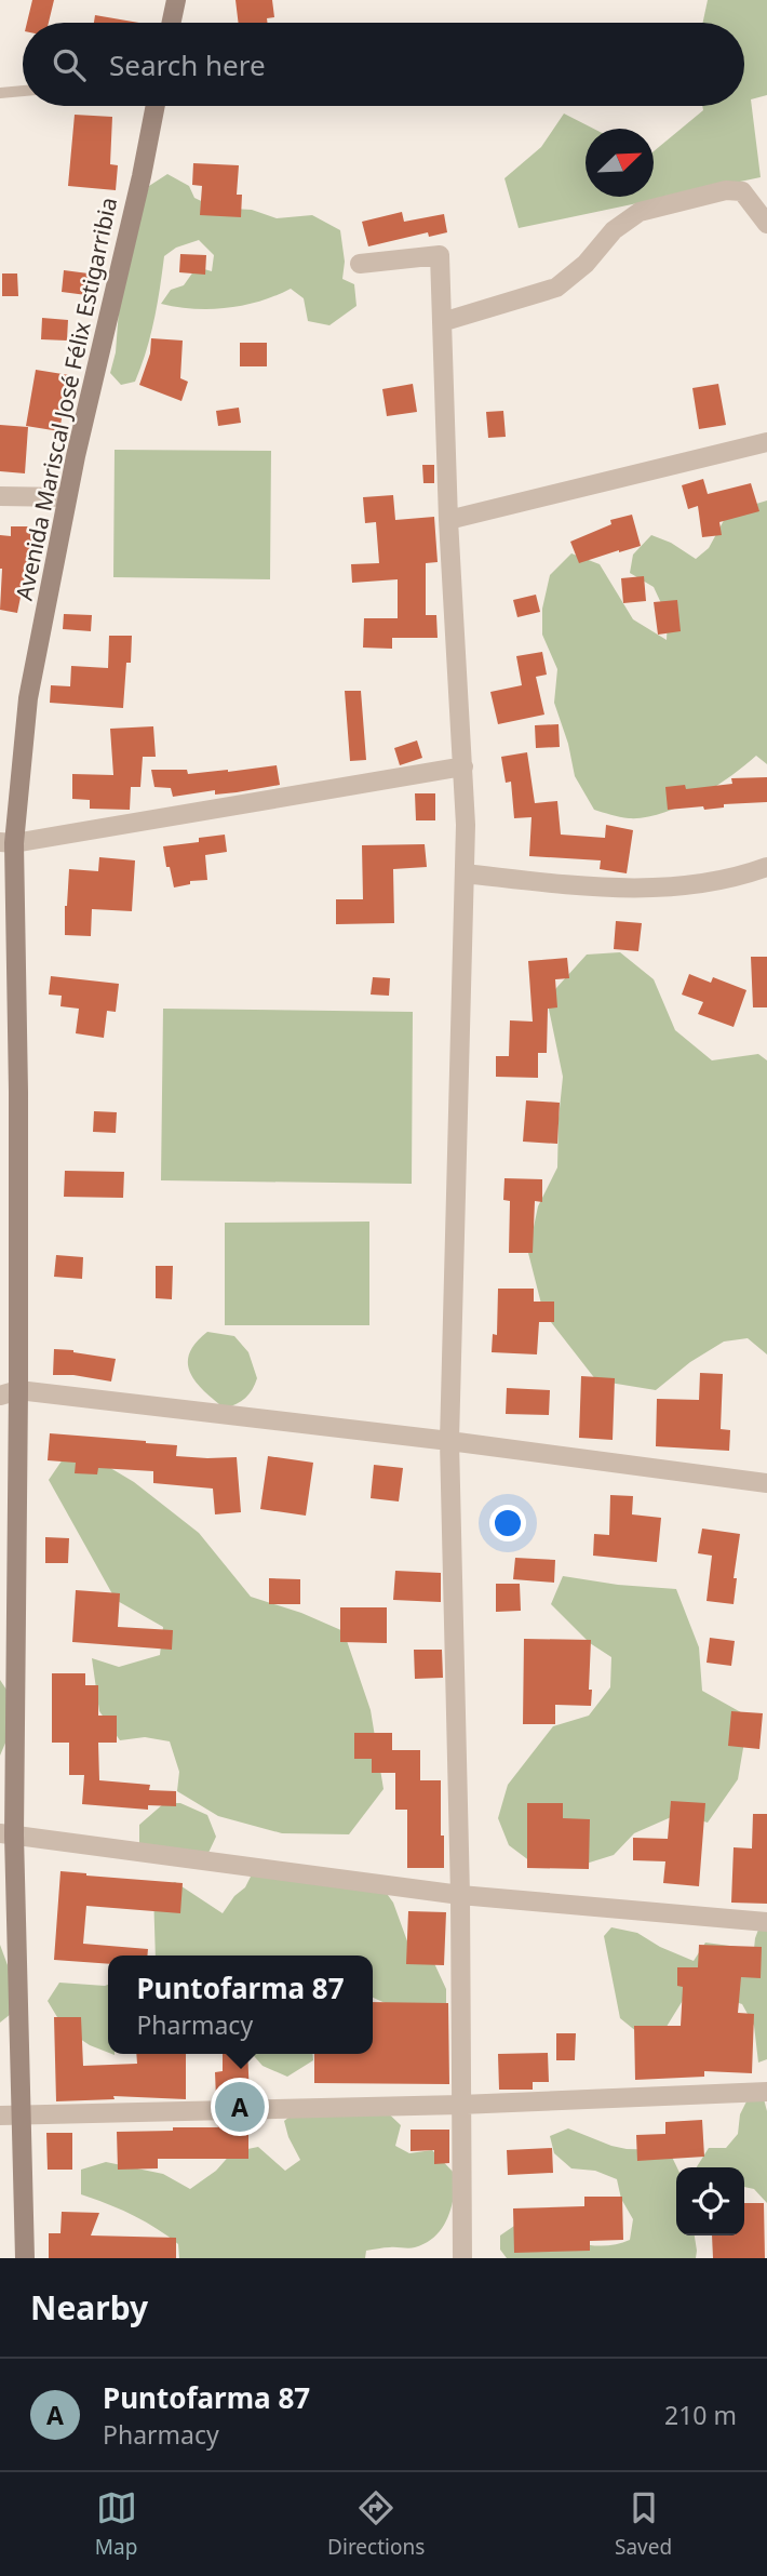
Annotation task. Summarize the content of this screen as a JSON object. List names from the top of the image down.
{
  "streets": {
    "main road": ["Avenida Mariscal José Félix Estigarribia"]
  },
  "north": "top right",
  "page": {
    "search": "Search here",
    "popup": ["Puntofarma 87", "Pharmacy"],
    "pins": "A",
    "heading": "Nearby",
    "list": [
      {
        "mark": "A",
        "name": "Puntofarma 87",
        "note": "Pharmacy",
        "value": "210 m"
      }
    ],
    "nav": ["Map", "Directions", "Saved"]
  }
}
